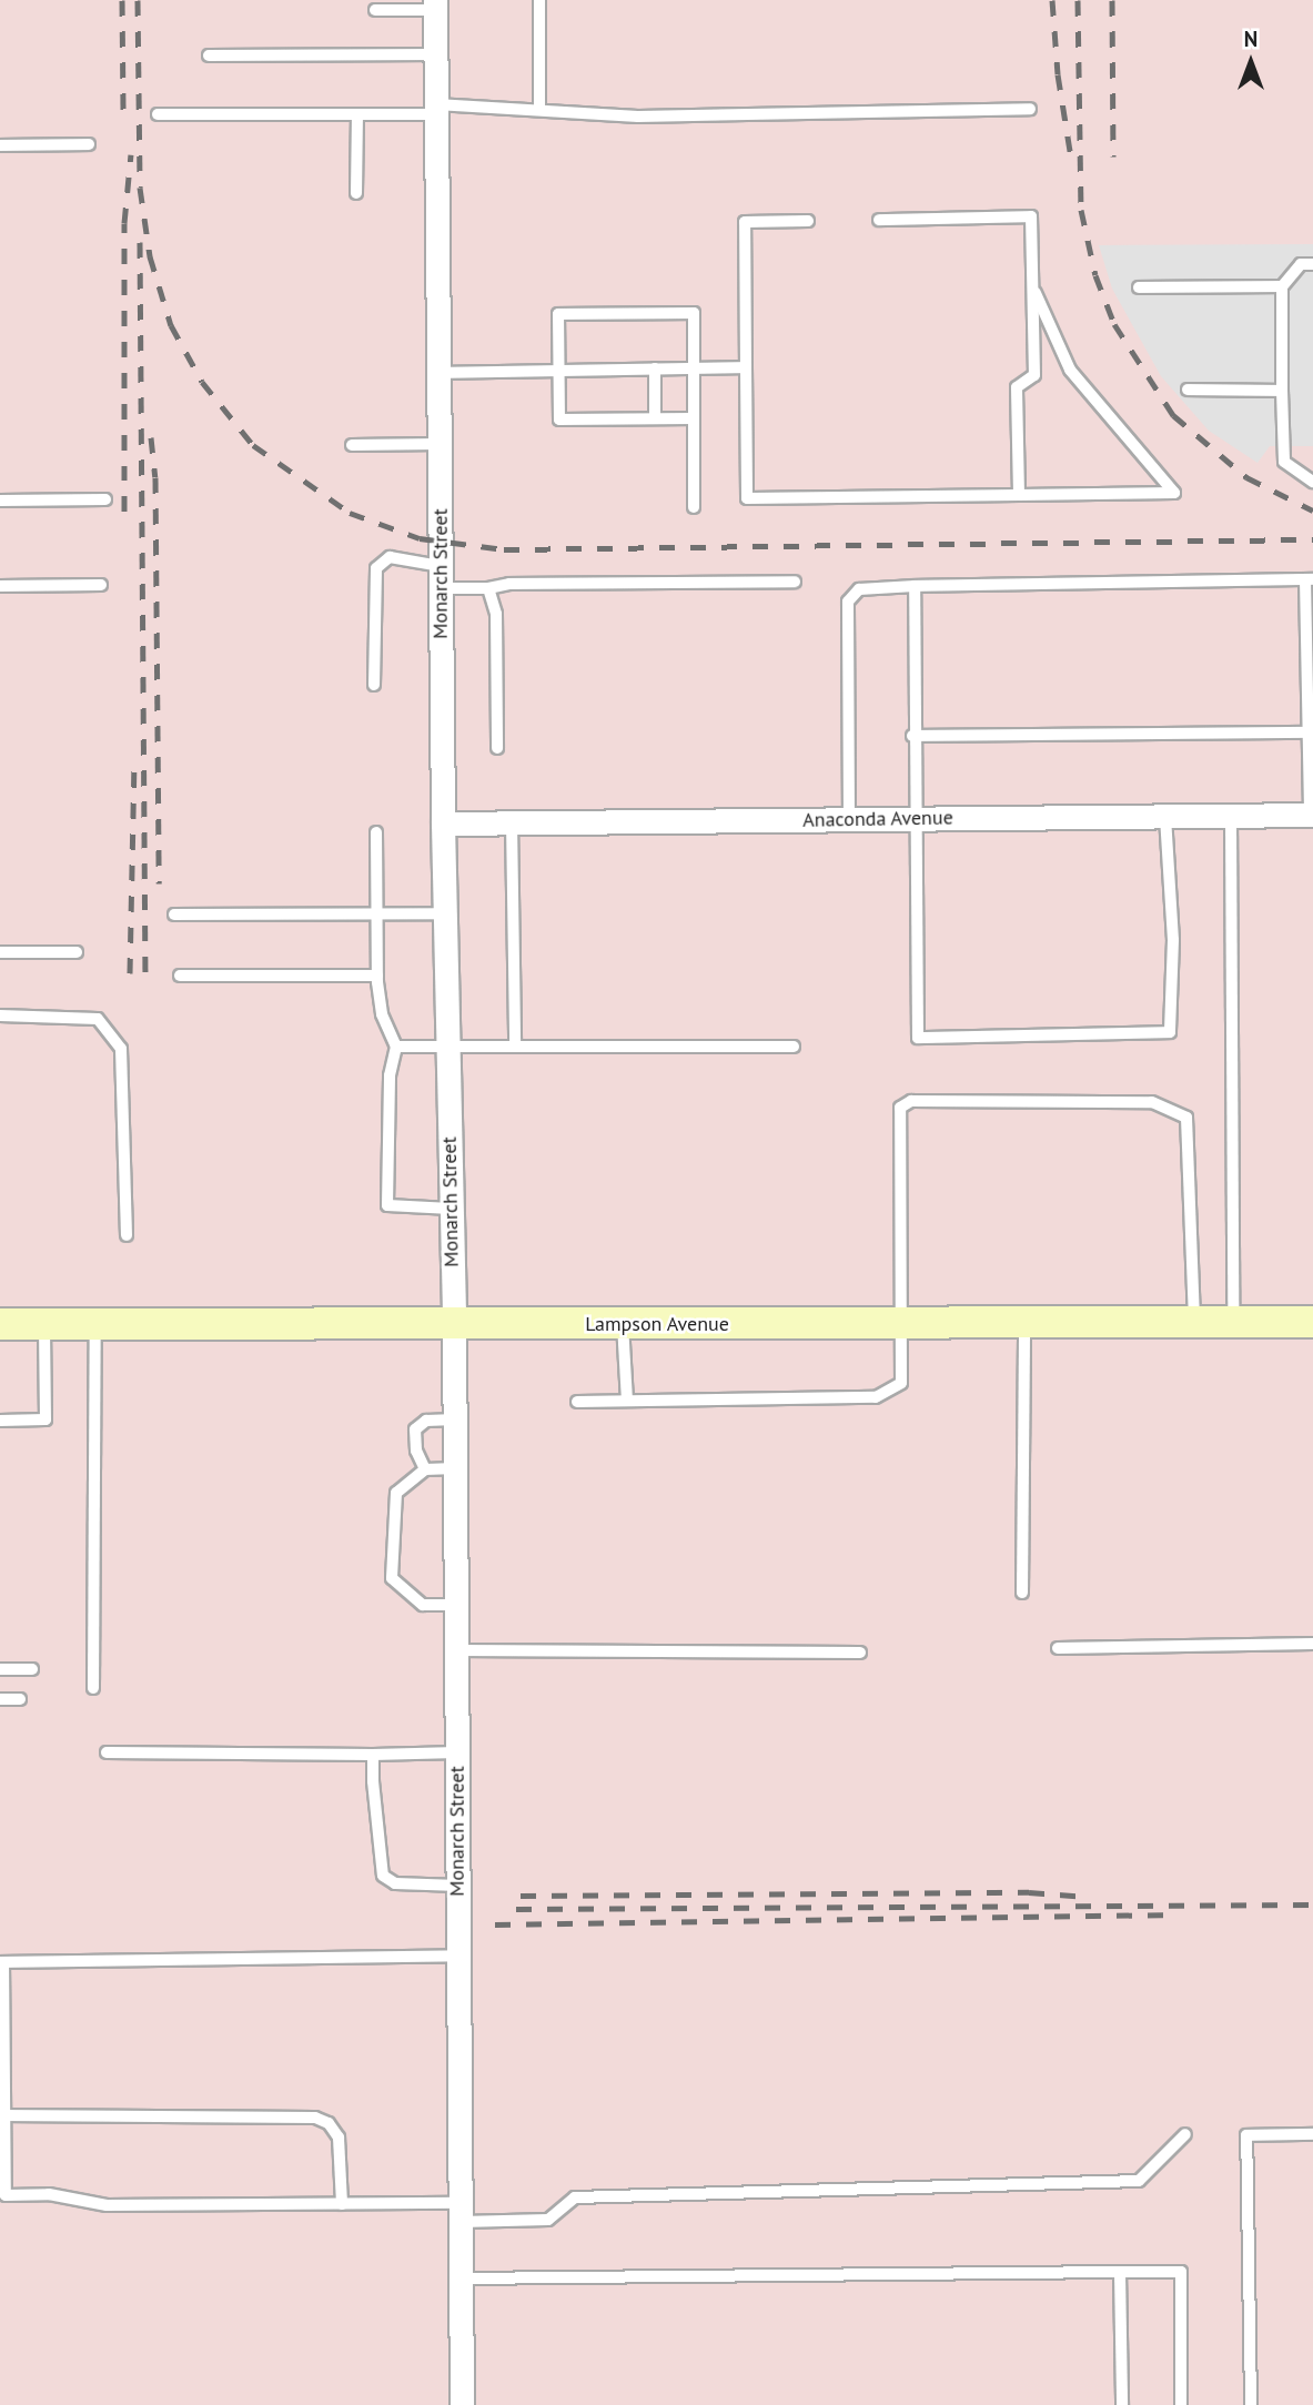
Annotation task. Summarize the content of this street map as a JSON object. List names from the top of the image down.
{
  "streets": {
    "main road": ["Lampson Avenue"],
    "street": ["Monarch Street", "Anaconda Avenue"]
  },
  "crossings": [
    ["Monarch Street", "Anaconda Avenue"],
    ["Monarch Street", "Lampson Avenue"]
  ],
  "north": "top"
}
